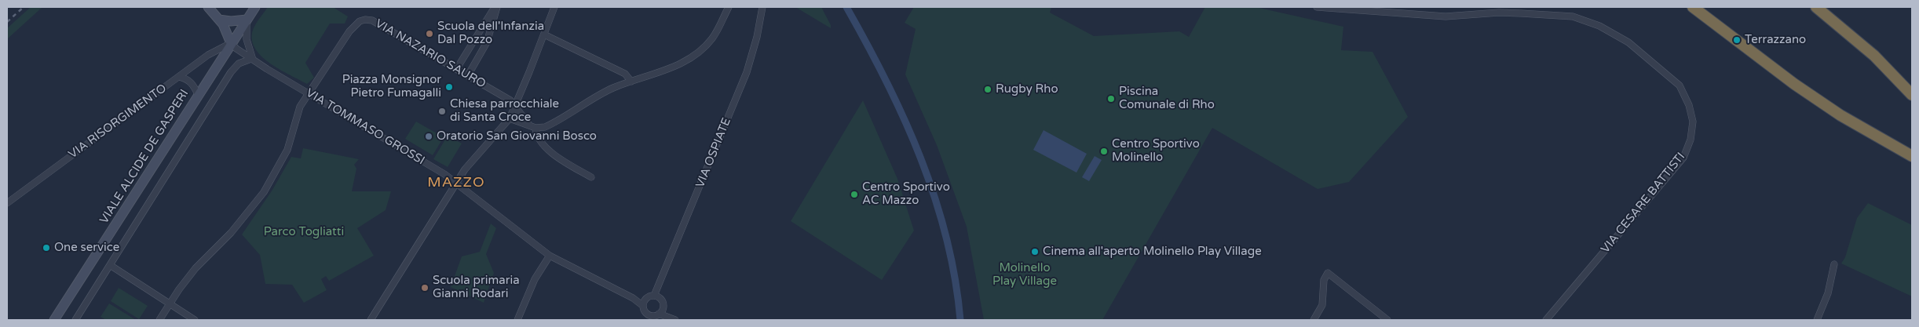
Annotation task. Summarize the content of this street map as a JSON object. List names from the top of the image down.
{
  "streets": {
    "street": [
      "VIA NAZARIO SAURO",
      "VIA RISORGIMENTO",
      "VIA TOMMASO GROSSI",
      "VIA OSPIATE",
      "VIALE ALCIDE DE GASPERI",
      "VIA CESARE BATTISTI"
    ]
  },
  "crossings": [
    ["VIA NAZARIO SAURO", "VIA TOMMASO GROSSI"],
    ["VIA RISORGIMENTO", "VIA TOMMASO GROSSI"],
    ["VIA RISORGIMENTO", "VIALE ALCIDE DE GASPERI"],
    ["VIA TOMMASO GROSSI", "VIA OSPIATE"],
    ["VIA TOMMASO GROSSI", "VIALE ALCIDE DE GASPERI"]
  ],
  "districts": ["MAZZO"],
  "parks": ["Parco Togliatti", "Molinello Play Village"],
  "places": [
    "Scuola dell'Infanzia Dal Pozzo",
    "Terrazzano",
    "Piazza Monsignor Pietro Fumagalli",
    "Rugby Rho",
    "Piscina Comunale di Rho",
    "Chiesa parrocchiale di Santa Croce",
    "Oratorio San Giovanni Bosco",
    "Centro Sportivo Molinello",
    "Centro Sportivo AC Mazzo",
    "One service",
    "Cinema all'aperto Molinello Play Village",
    "Scuola primaria Gianni Rodari"
  ]
}
